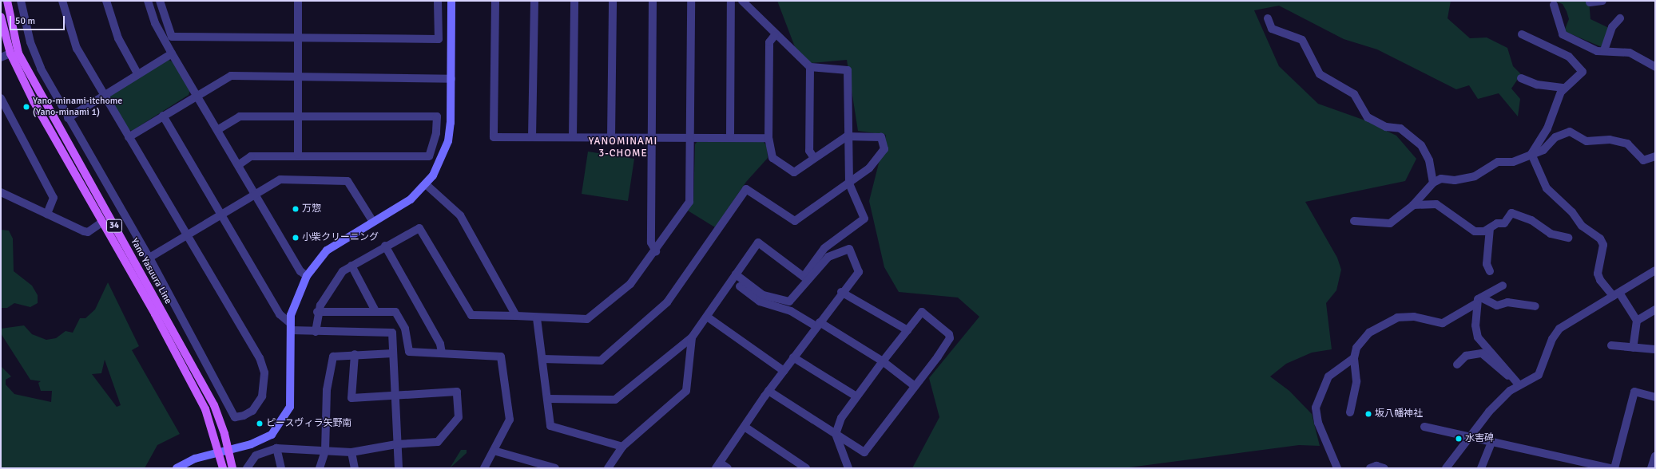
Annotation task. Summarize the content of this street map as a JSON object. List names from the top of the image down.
{
  "streets": {
    "main road": ["34", "Yano Yasuura Line"]
  },
  "districts": ["YANOMINAMI 3-CHOME"],
  "places": [
    "Yano-minami-itchome (Yano-minami 1)",
    "万惣",
    "小柴クリーニング",
    "坂八幡神社",
    "ピースヴィラ矢野南",
    "水害碑"
  ],
  "scale_bar": "50 m"
}
